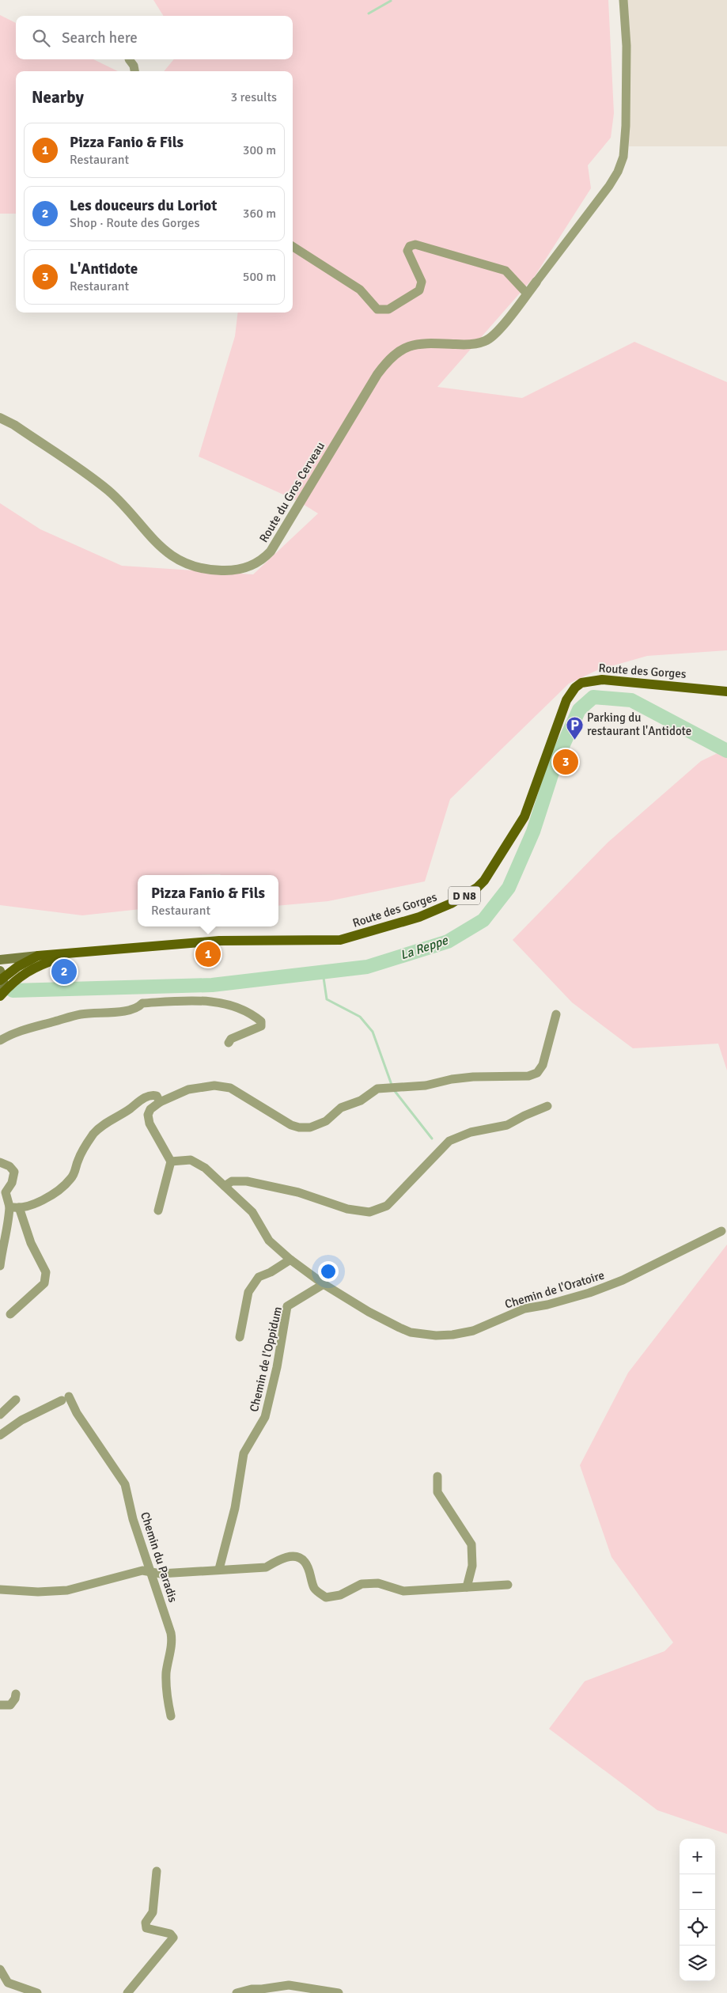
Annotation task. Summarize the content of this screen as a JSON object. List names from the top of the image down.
{
  "streets": {
    "main road": ["Route des Gorges", "D N8"],
    "street": [
      "Route du Gros Cerveau",
      "Chemin de l'Oratoire",
      "Chemin de l'Oppidum",
      "Chemin du Paradis"
    ]
  },
  "crossings": [
    ["Chemin de l'Oratoire", "Chemin de l'Oppidum"]
  ],
  "water": ["La Reppe"],
  "places": {
    "parking": ["Parking du restaurant l'Antidote"]
  },
  "page": {
    "search": "Search here",
    "heading": ["Nearby", "3 results"],
    "list": [
      {
        "mark": "1",
        "name": "Pizza Fanio & Fils",
        "note": "Restaurant",
        "value": "300 m"
      },
      {
        "mark": "2",
        "name": "Les douceurs du Loriot",
        "note": "Shop · Route des Gorges",
        "value": "360 m"
      },
      {
        "mark": "3",
        "name": "L'Antidote",
        "note": "Restaurant",
        "value": "500 m"
      }
    ],
    "pins": ["3", "1", "2"],
    "popup": ["Pizza Fanio & Fils", "Restaurant"],
    "map_buttons": ["+", "−"]
  }
}
